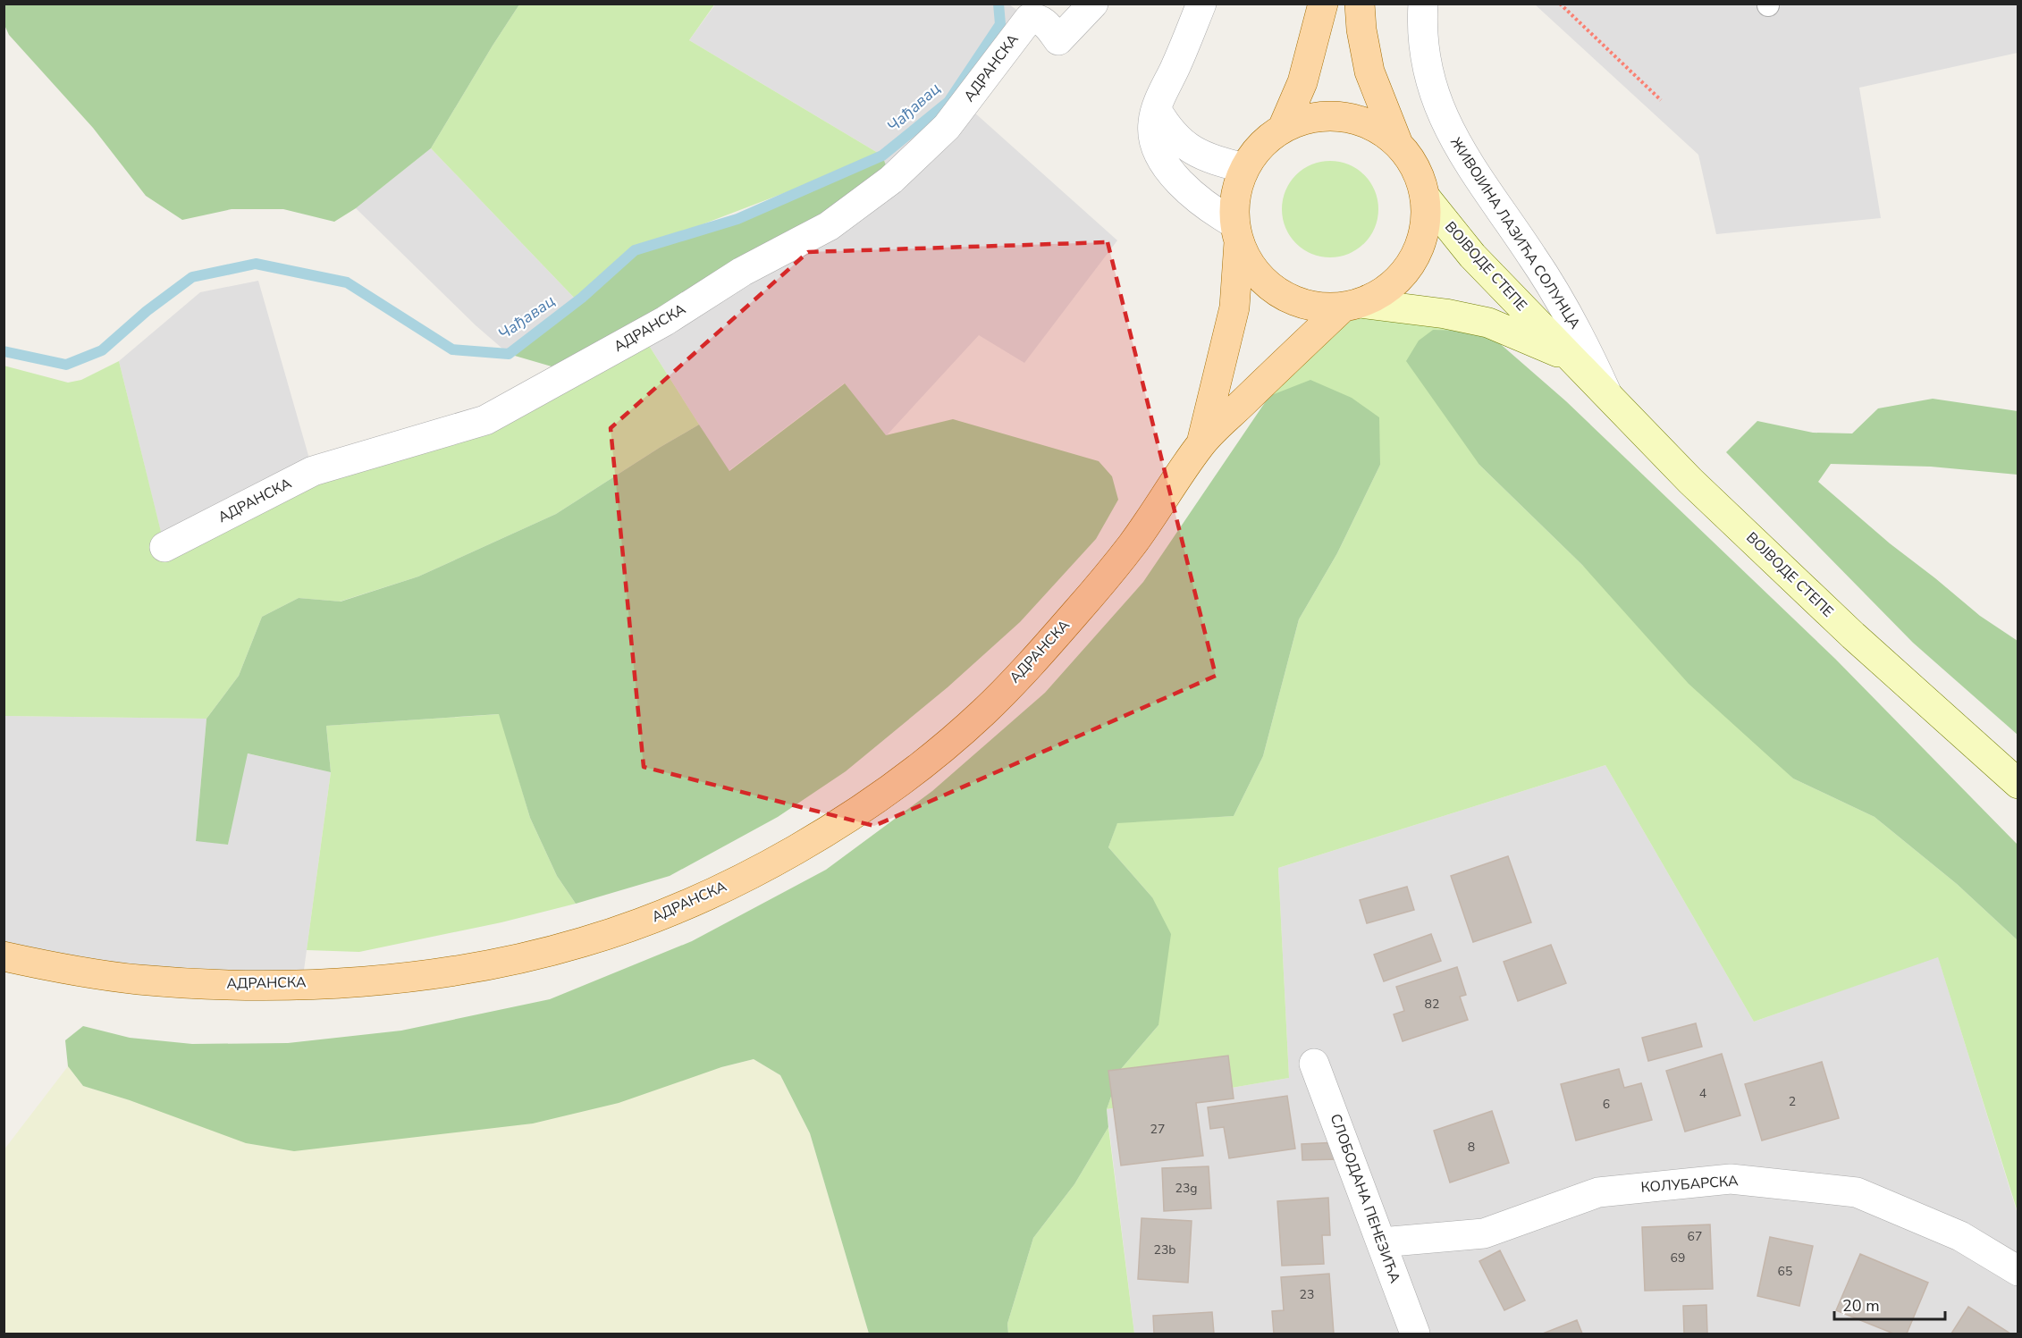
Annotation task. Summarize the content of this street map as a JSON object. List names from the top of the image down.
{
  "streets": {
    "main road": ["АДРАНСКА"],
    "street": [
      "ЖИВОЈИНА ЛАЗИЋА СОЛУНЦА",
      "ВОЈВОДЕ СТЕПЕ",
      "КОЛУБАРСКА",
      "СЛОБОДАНА ПЕНЕЗИЋА"
    ]
  },
  "crossings": [
    ["АДРАНСКА", "ВОЈВОДЕ СТЕПЕ"],
    ["ЖИВОЈИНА ЛАЗИЋА СОЛУНЦА", "ВОЈВОДЕ СТЕПЕ"],
    ["КОЛУБАРСКА", "СЛОБОДАНА ПЕНЕЗИЋА"]
  ],
  "water": ["Чађавац"],
  "house_numbers": [
    "82",
    "4",
    "2",
    "6",
    "27",
    "8",
    "23g",
    "67",
    "23b",
    "69",
    "65",
    "23"
  ],
  "scale_bar": "20 m"
}
